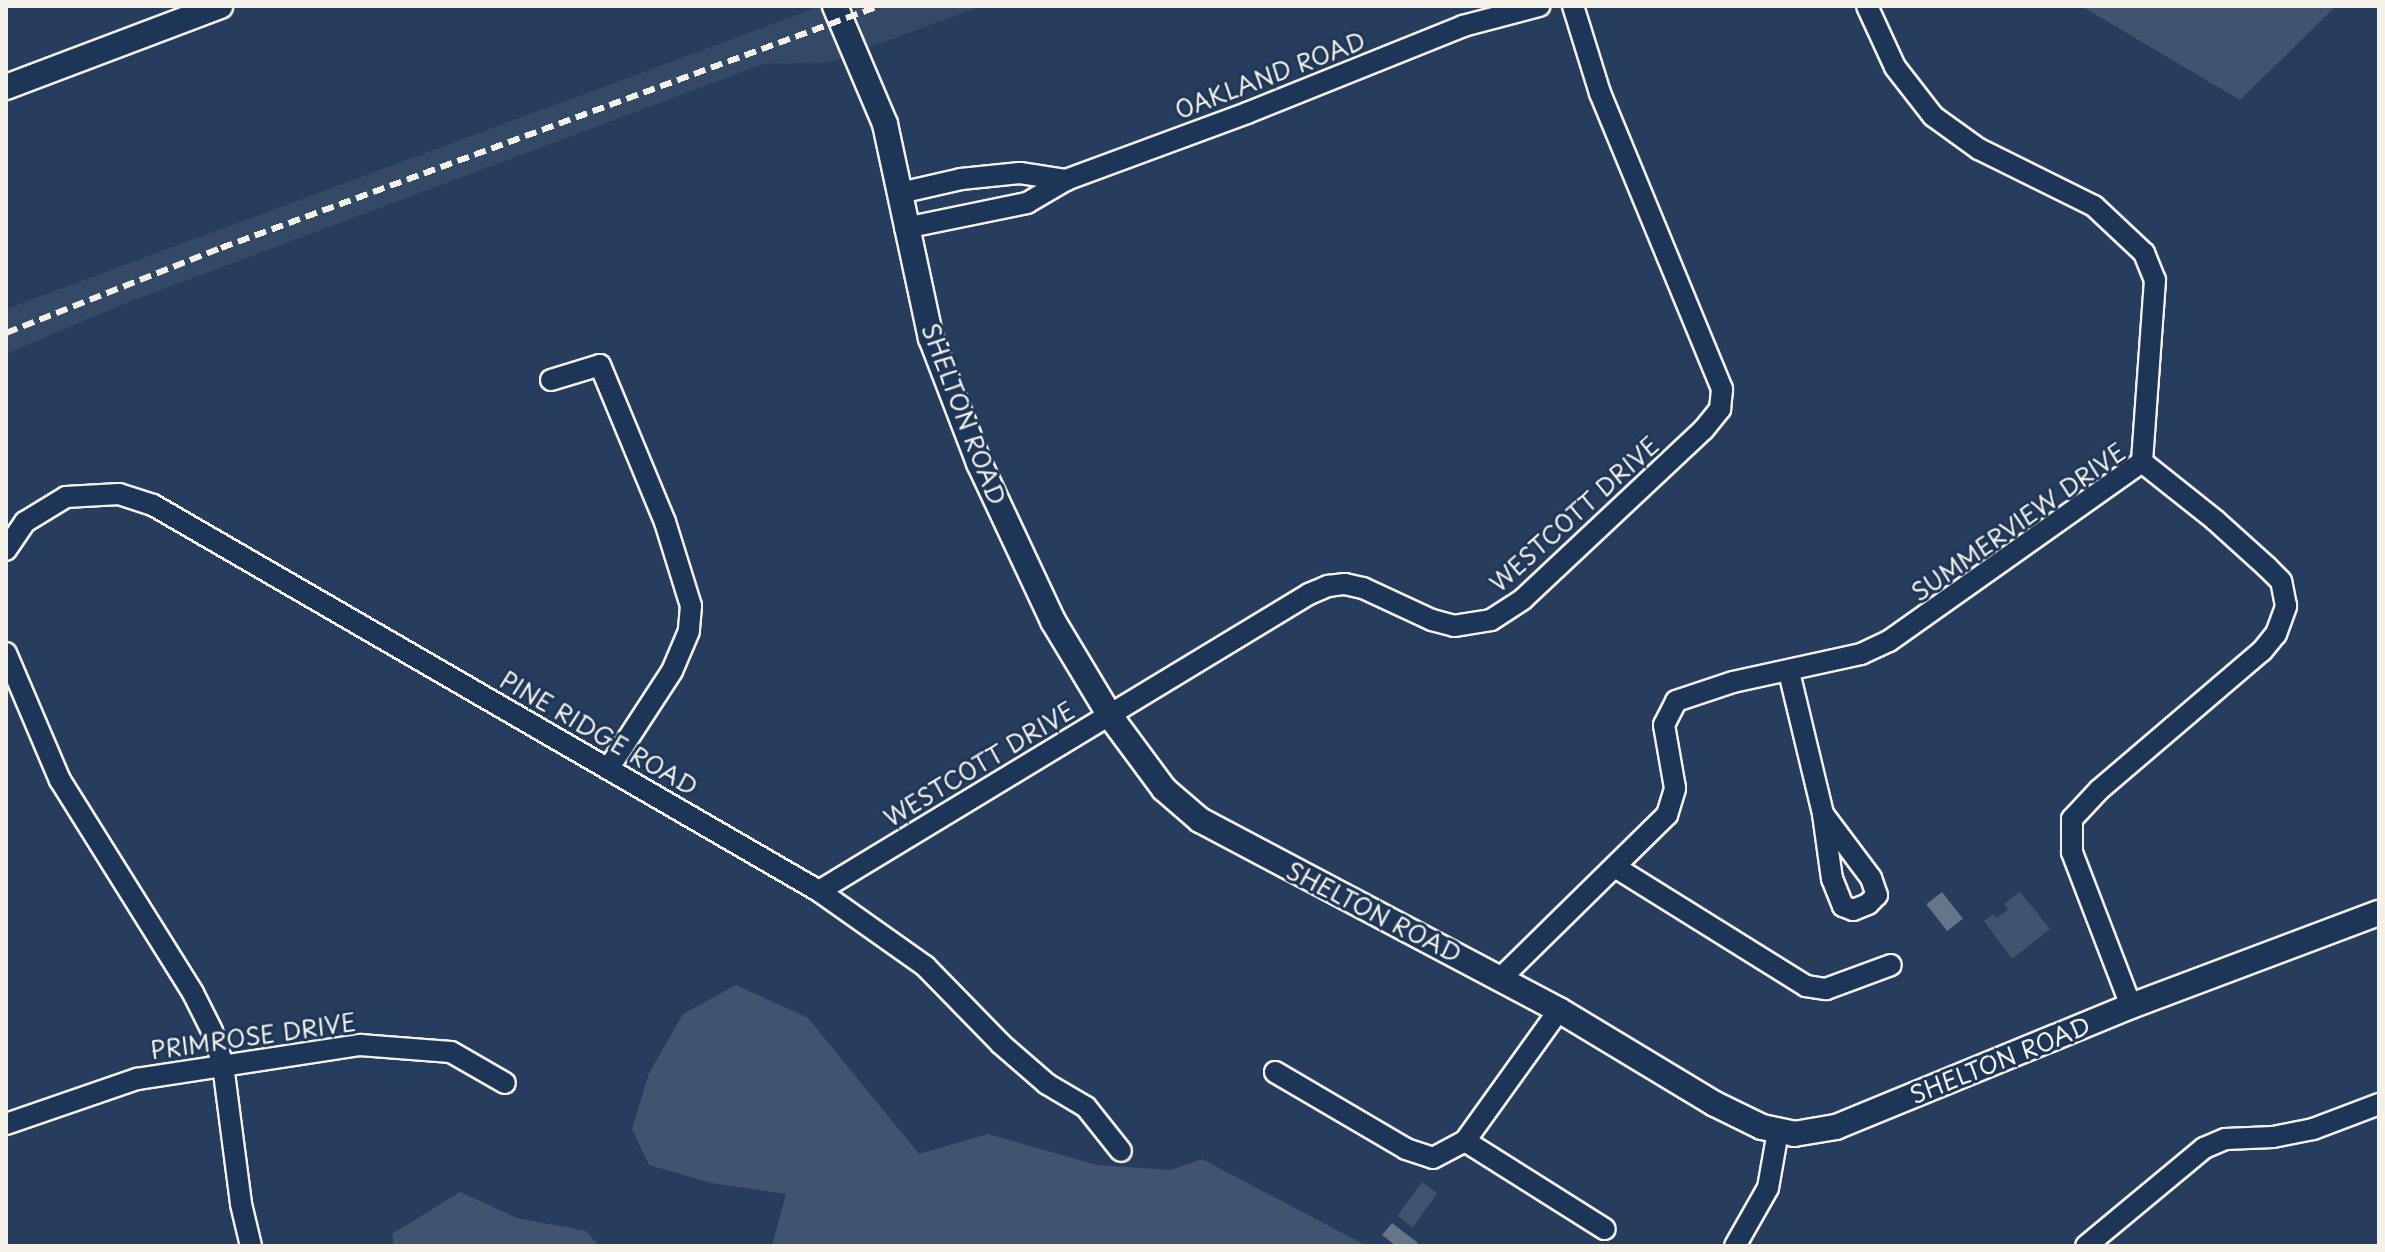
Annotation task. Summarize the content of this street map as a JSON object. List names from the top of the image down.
{
  "streets": {
    "street": [
      "OAKLAND ROAD",
      "SHELTON ROAD",
      "WESTCOTT DRIVE",
      "SUMMERVIEW DRIVE",
      "PINE RIDGE ROAD",
      "PRIMROSE DRIVE"
    ]
  },
  "crossings": [
    ["OAKLAND ROAD", "SHELTON ROAD"],
    ["SHELTON ROAD", "WESTCOTT DRIVE"],
    ["SHELTON ROAD", "SUMMERVIEW DRIVE"],
    ["WESTCOTT DRIVE", "PINE RIDGE ROAD"]
  ]
}
